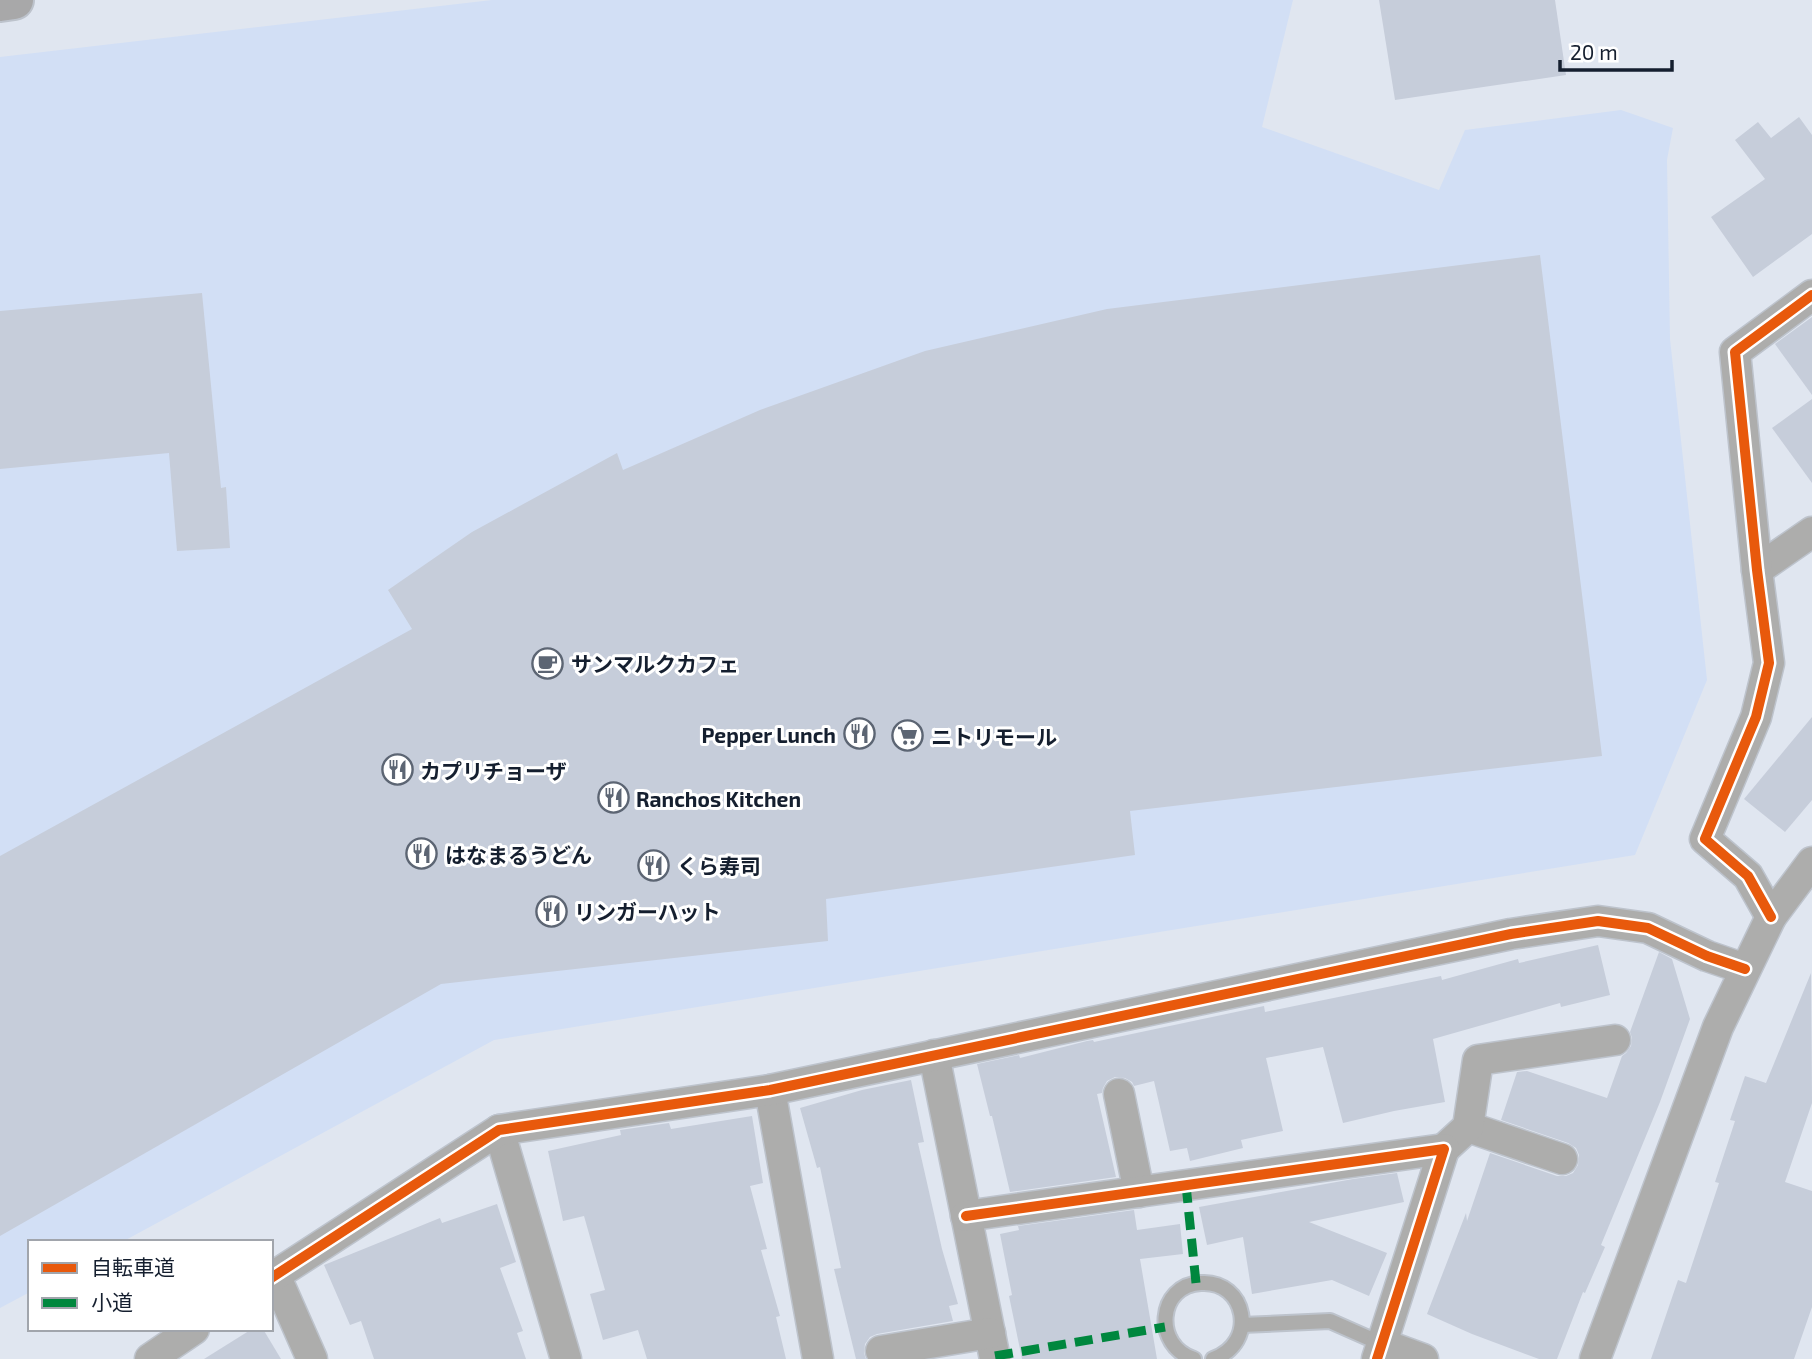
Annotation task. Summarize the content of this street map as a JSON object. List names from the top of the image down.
{
  "places": {
    "cafe": ["サンマルクカフェ"],
    "restaurant": [
      "Pepper Lunch",
      "カプリチョーザ",
      "Ranchos Kitchen",
      "はなまるうどん",
      "くら寿司",
      "リンガーハット"
    ],
    "supermarket": ["ニトリモール"]
  },
  "legend": ["自転車道", "小道"],
  "scale_bar": "20 m"
}
